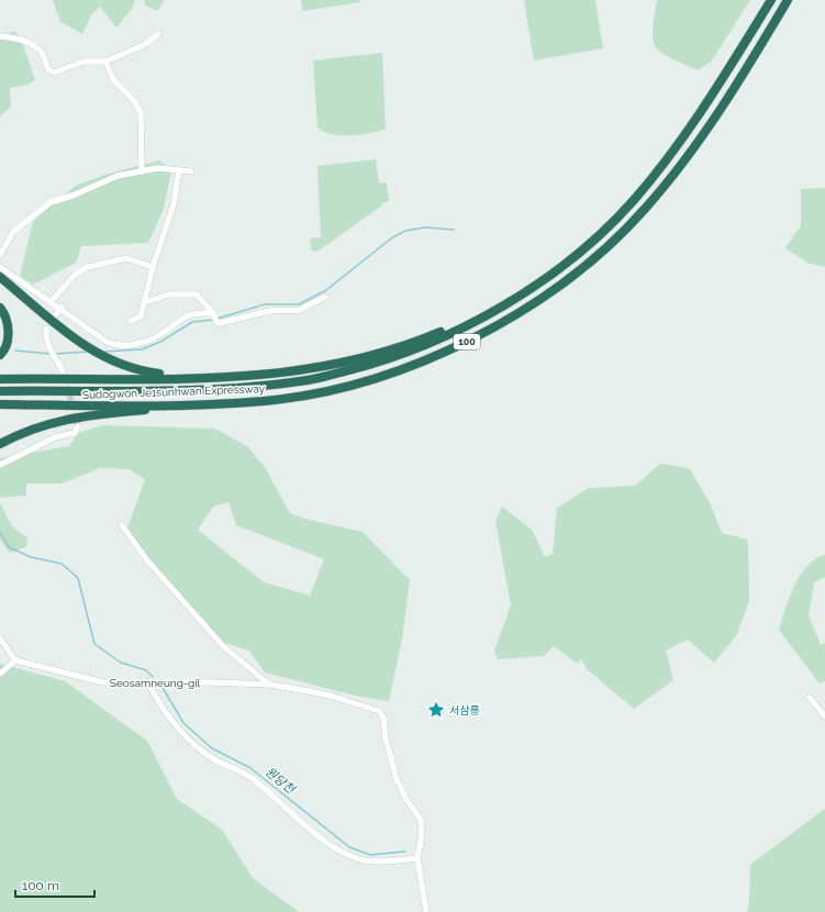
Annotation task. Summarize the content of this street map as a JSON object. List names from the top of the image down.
{
  "streets": {
    "highway": ["100", "Sudogwon Je1sunhwan Expressway"],
    "street": ["Seosamneung-gil"]
  },
  "water": ["원당천"],
  "places": {
    "place": ["서삼릉"]
  },
  "scale_bar": "100 m"
}
